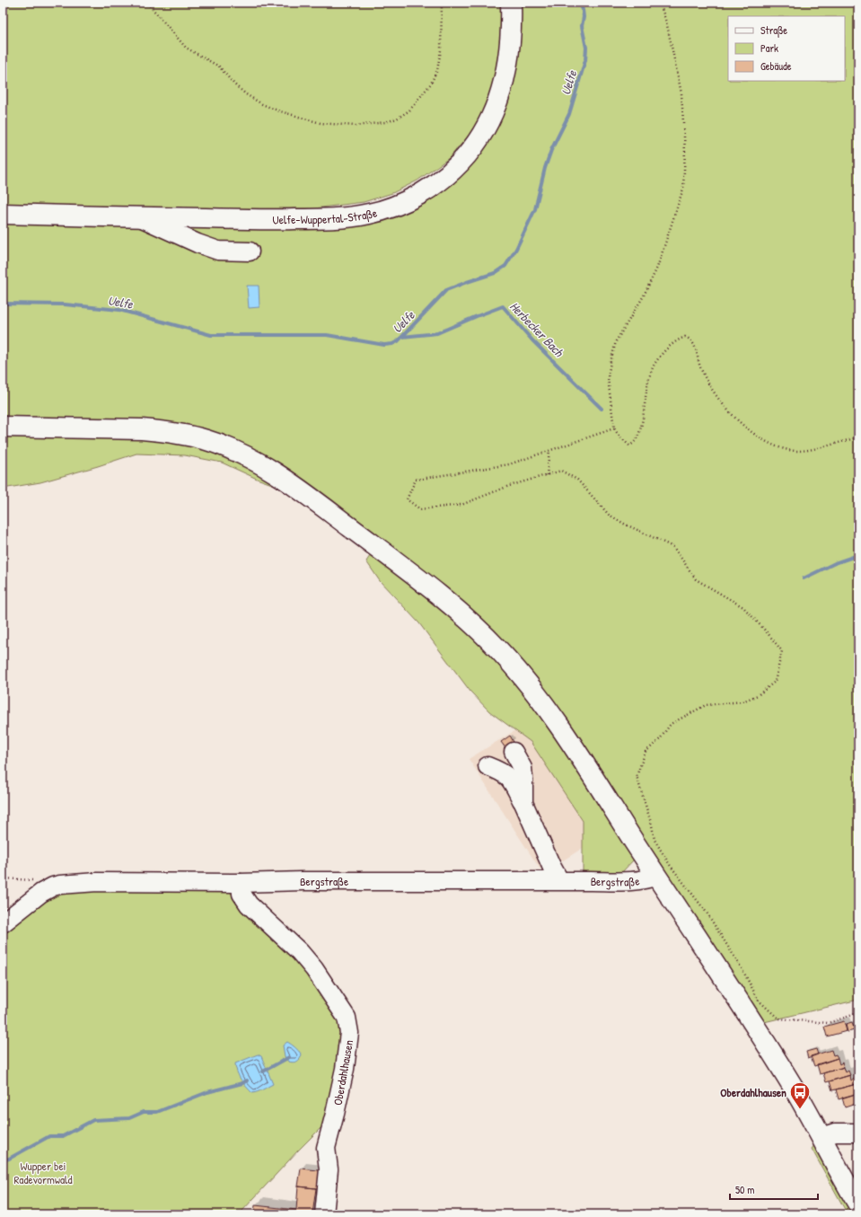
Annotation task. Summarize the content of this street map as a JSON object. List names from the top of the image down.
{
  "streets": {
    "main road": ["Uelfe-Wuppertal-Straße"],
    "street": ["Bergstraße", "Oberdahlhausen"]
  },
  "crossings": [
    ["Bergstraße", "Oberdahlhausen"]
  ],
  "water": ["Uelfe", "Herbecker Bach"],
  "parks": ["Wupper bei Radevormwald"],
  "places": {
    "bus stop": ["Oberdahlhausen"]
  },
  "legend": ["Straße", "Park", "Gebäude"],
  "scale_bar": "50 m"
}
